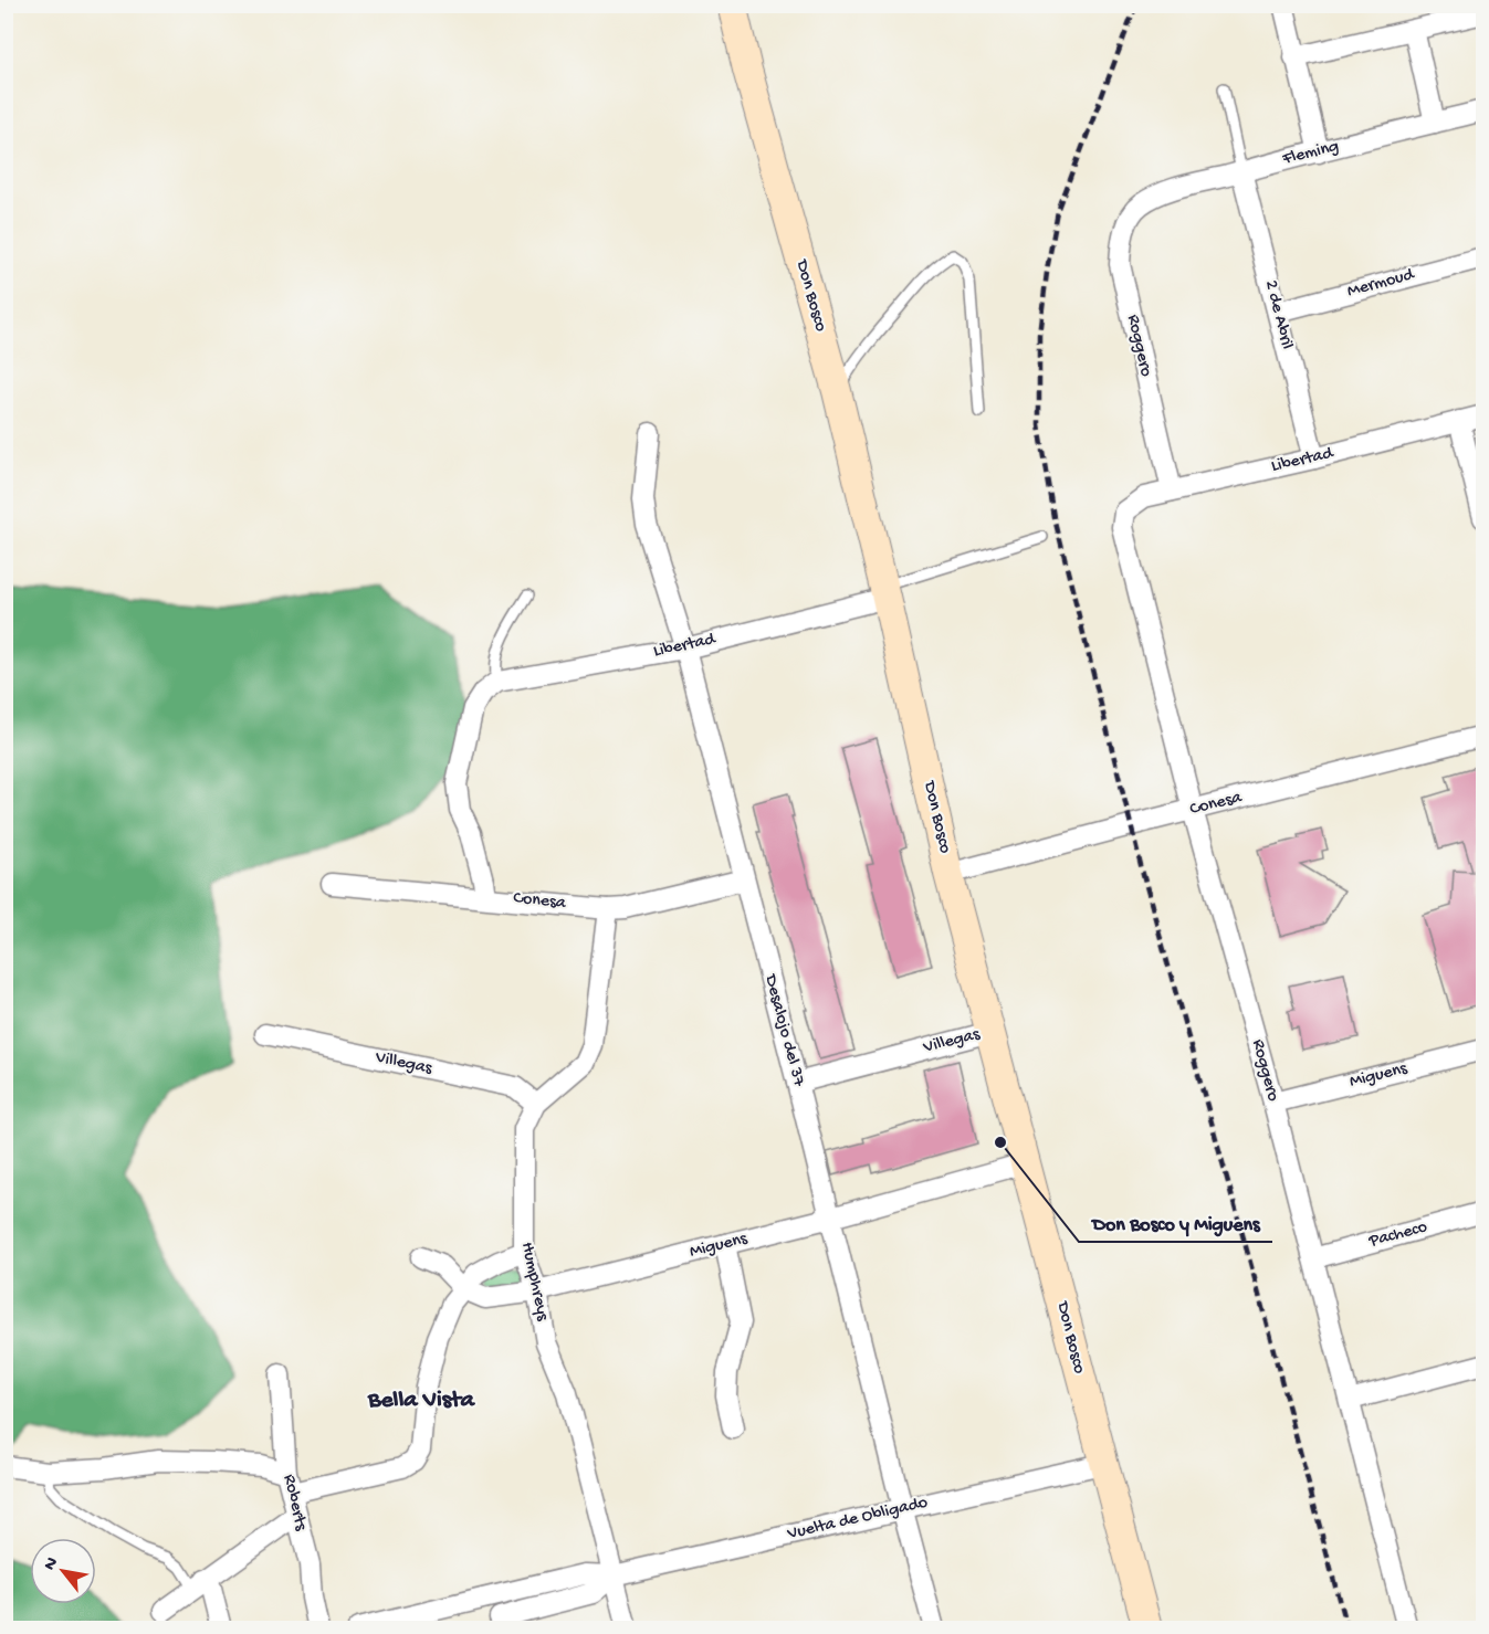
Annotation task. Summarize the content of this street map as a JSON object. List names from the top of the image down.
{
  "streets": {
    "street": [
      "Fleming",
      "Mermoud",
      "Don Bosco",
      "2 de Abril",
      "Roggero",
      "Libertad",
      "Conesa",
      "Desalojo del 37",
      "Villegas",
      "Miguens",
      "Pacheco",
      "Humphreys",
      "Roberts",
      "Vuelta de Obligado"
    ]
  },
  "crossings": [
    ["Fleming", "2 de Abril"],
    ["Fleming", "Roggero"],
    ["Mermoud", "2 de Abril"],
    ["Don Bosco", "Libertad"],
    ["Don Bosco", "Conesa"],
    ["Don Bosco", "Villegas"],
    ["Don Bosco", "Miguens"],
    ["Don Bosco", "Vuelta de Obligado"],
    ["2 de Abril", "Libertad"],
    ["Roggero", "Libertad"],
    ["Roggero", "Conesa"],
    ["Roggero", "Miguens"],
    ["Roggero", "Pacheco"],
    ["Libertad", "Desalojo del 37"],
    ["Conesa", "Desalojo del 37"],
    ["Conesa", "Humphreys"],
    ["Desalojo del 37", "Villegas"],
    ["Desalojo del 37", "Miguens"],
    ["Desalojo del 37", "Vuelta de Obligado"],
    ["Villegas", "Humphreys"],
    ["Miguens", "Humphreys"],
    ["Humphreys", "Vuelta de Obligado"]
  ],
  "districts": ["Bella Vista"],
  "places": ["Don Bosco y Miguens"],
  "north": "top left"
}
